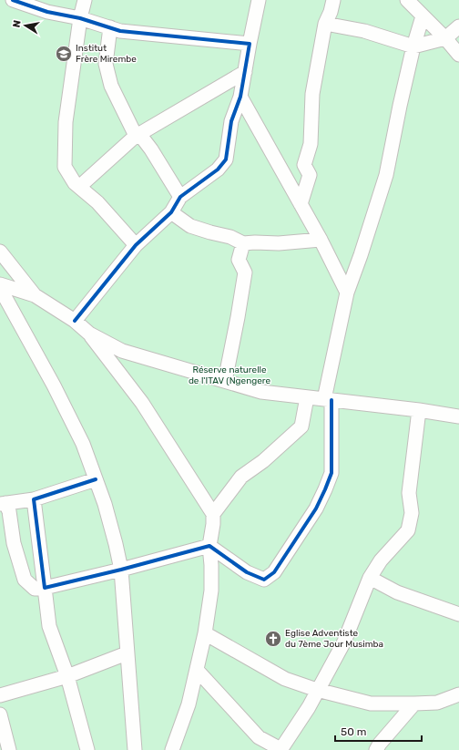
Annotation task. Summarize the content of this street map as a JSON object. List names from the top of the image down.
{
  "parks": ["Réserve naturelle de l'ITAV (Ngengere"],
  "places": {
    "school or university": ["Institut Frère Mirembe"],
    "church": ["Eglise Adventiste du 7ème Jour Musimba"]
  },
  "scale_bar": "50 m",
  "north": "left"
}
